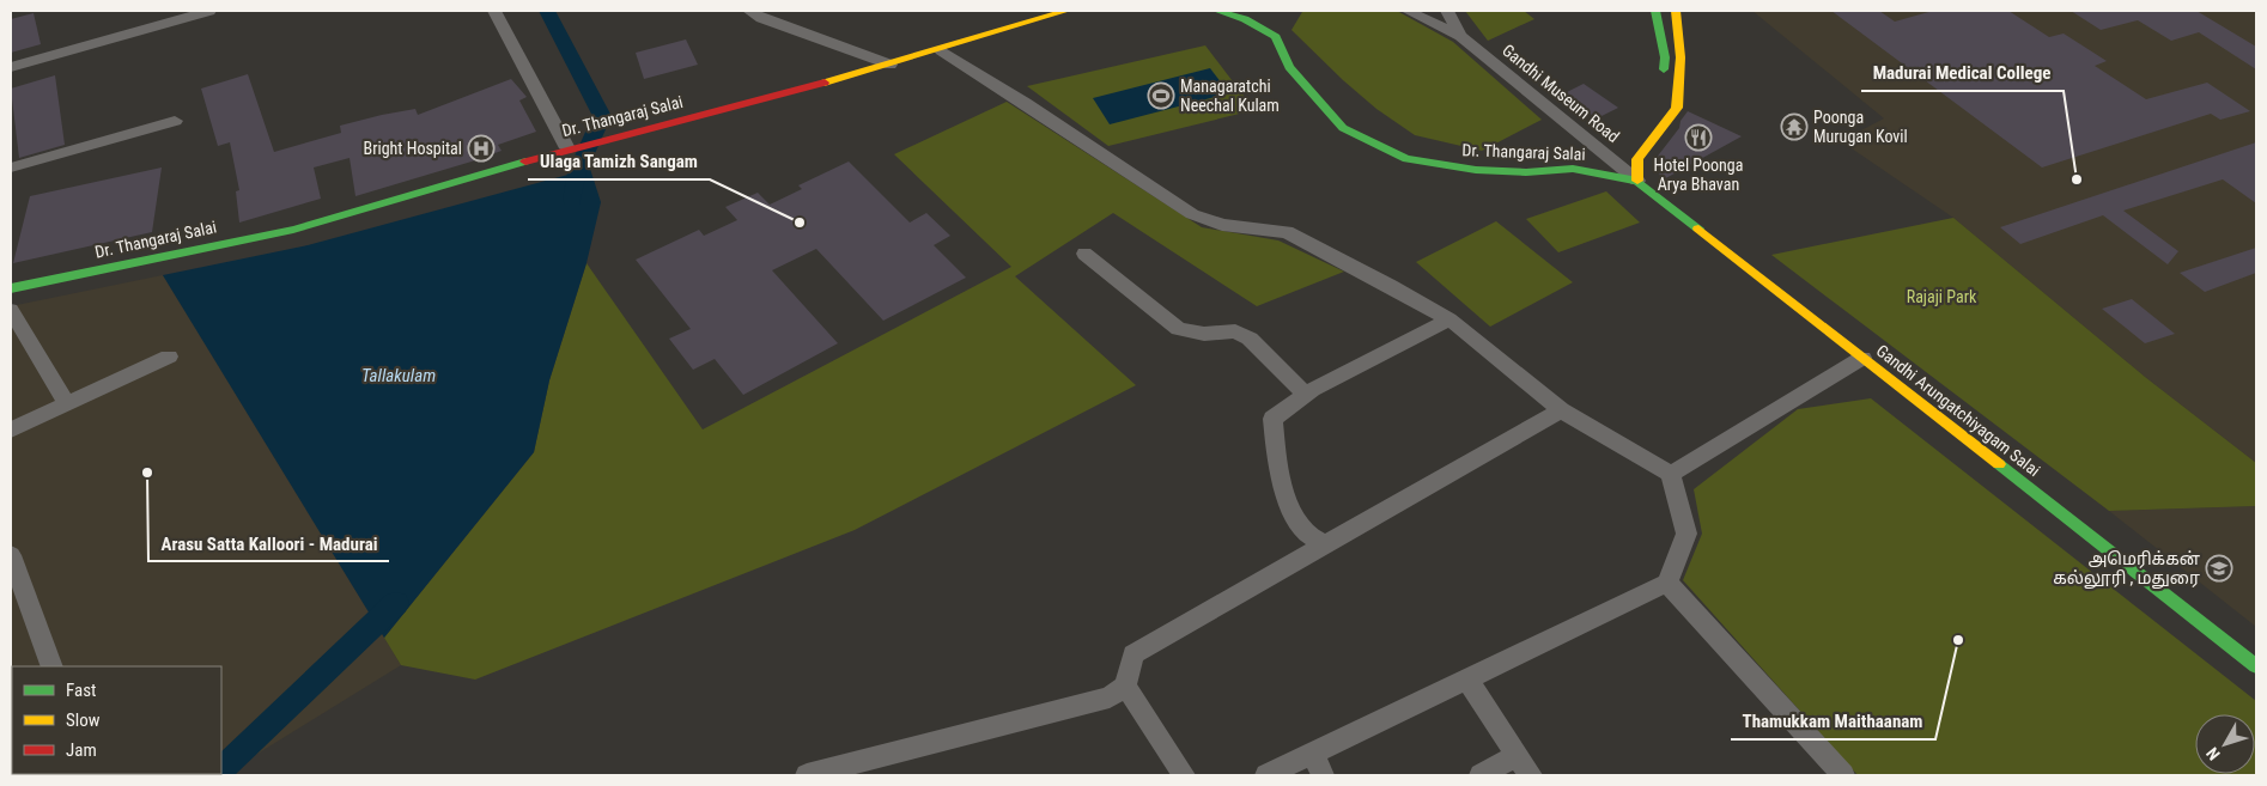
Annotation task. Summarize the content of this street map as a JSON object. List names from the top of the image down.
{
  "streets": {
    "street": ["Gandhi Museum Road", "Dr. Thangaraj Salai", "Gandhi Arungatchiyagam Salai"]
  },
  "crossings": [
    ["Gandhi Museum Road", "Dr. Thangaraj Salai"],
    ["Gandhi Museum Road", "Gandhi Arungatchiyagam Salai"],
    ["Dr. Thangaraj Salai", "Gandhi Arungatchiyagam Salai"]
  ],
  "water": ["Tallakulam"],
  "parks": ["Rajaji Park"],
  "places": {
    "sports": ["Managaratchi Neechal Kulam"],
    "temple": ["Poonga Murugan Kovil"],
    "restaurant": ["Hotel Poonga Arya Bhavan"],
    "hospital": ["Bright Hospital"],
    "other": [
      "Madurai Medical College",
      "Ulaga Tamizh Sangam",
      "Arasu Satta Kalloori - Madurai",
      "Thamukkam Maithaanam"
    ],
    "school or university": ["அமெரிக்கன் கல்லூரி , மதுரை"]
  },
  "legend": ["Fast", "Slow", "Jam"],
  "north": "bottom left"
}
